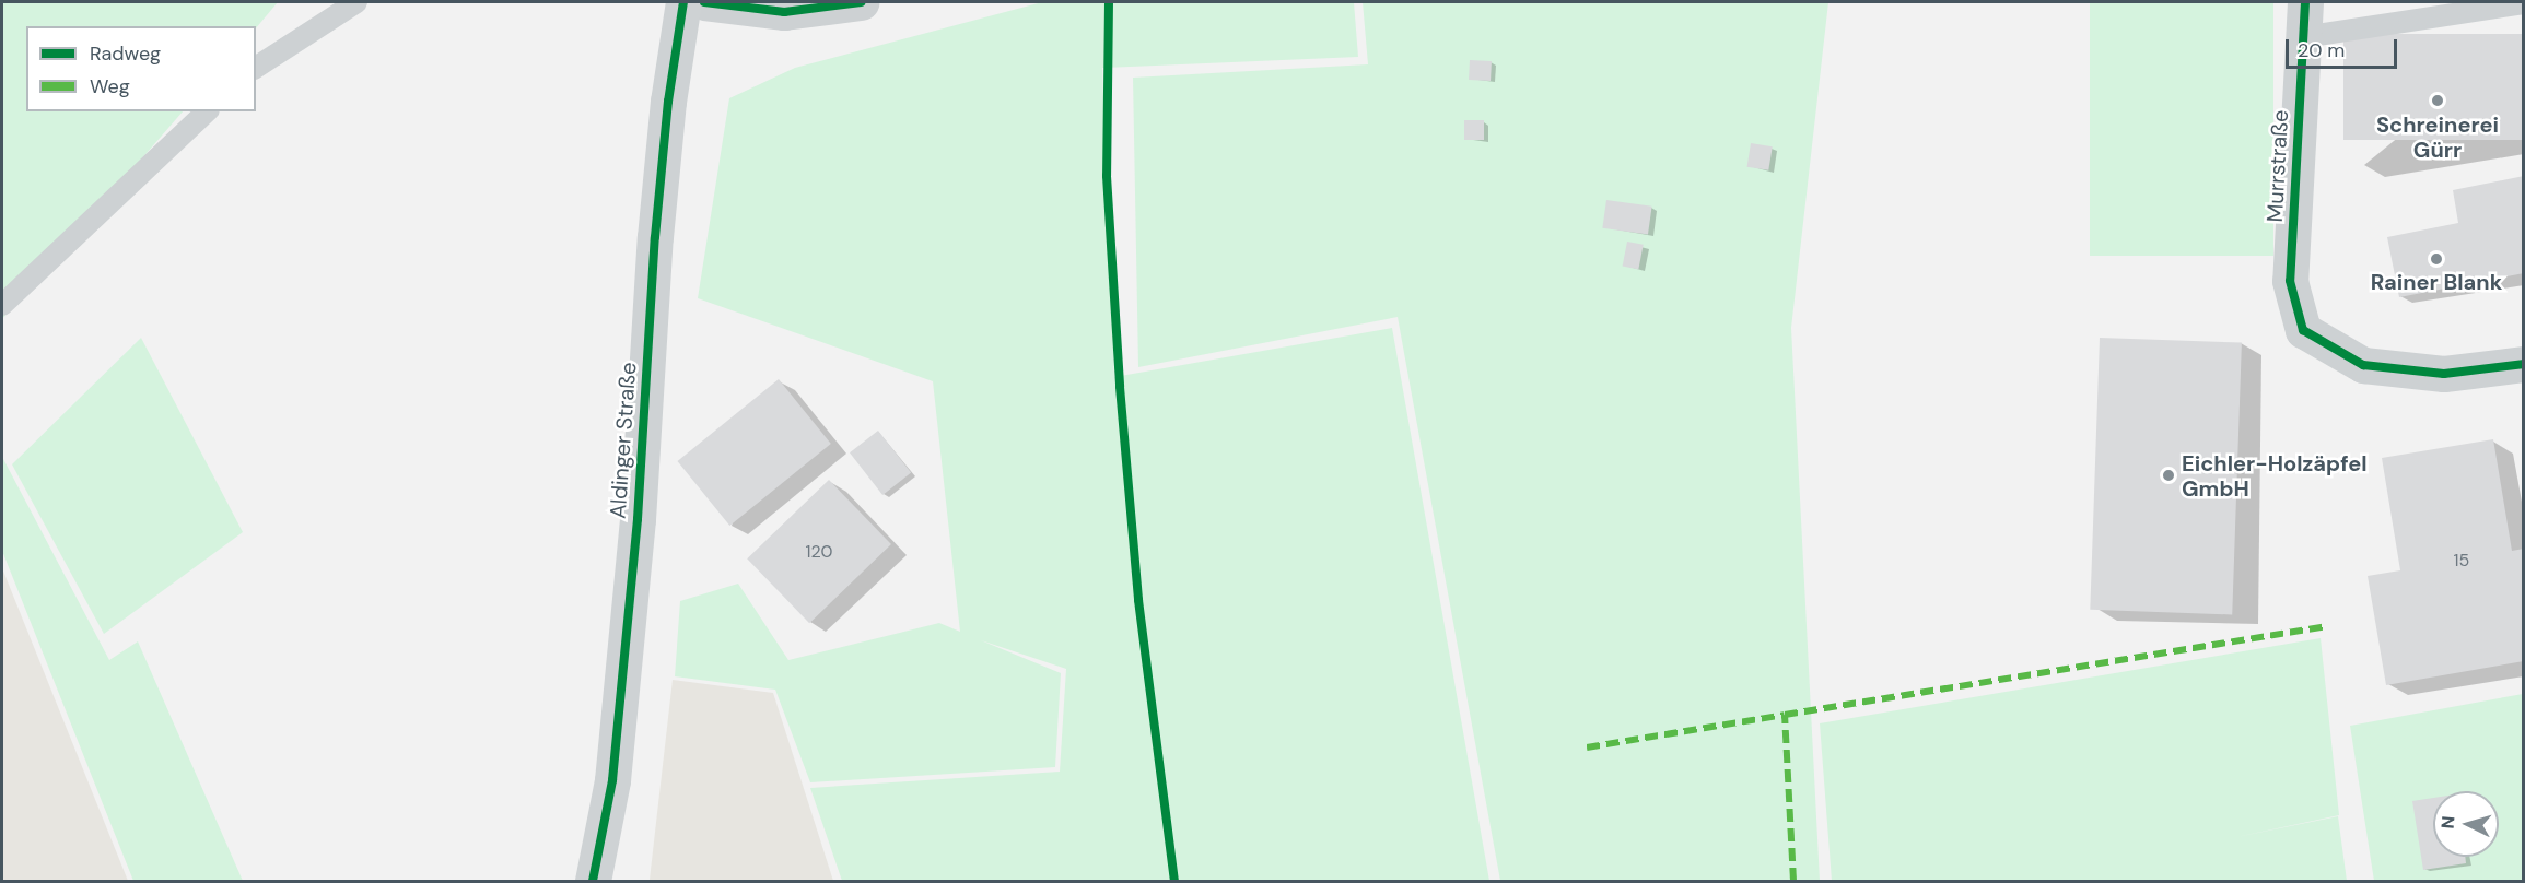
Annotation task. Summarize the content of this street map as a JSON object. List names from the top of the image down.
{
  "streets": {
    "main road": ["Aldinger Straße"],
    "street": ["Murrstraße"]
  },
  "places": ["Schreinerei Gürr", "Rainer Blank", "Eichler-Holzäpfel GmbH"],
  "house_numbers": ["120", "15"],
  "legend": ["Radweg", "Weg"],
  "scale_bar": "20 m",
  "north": "left"
}
